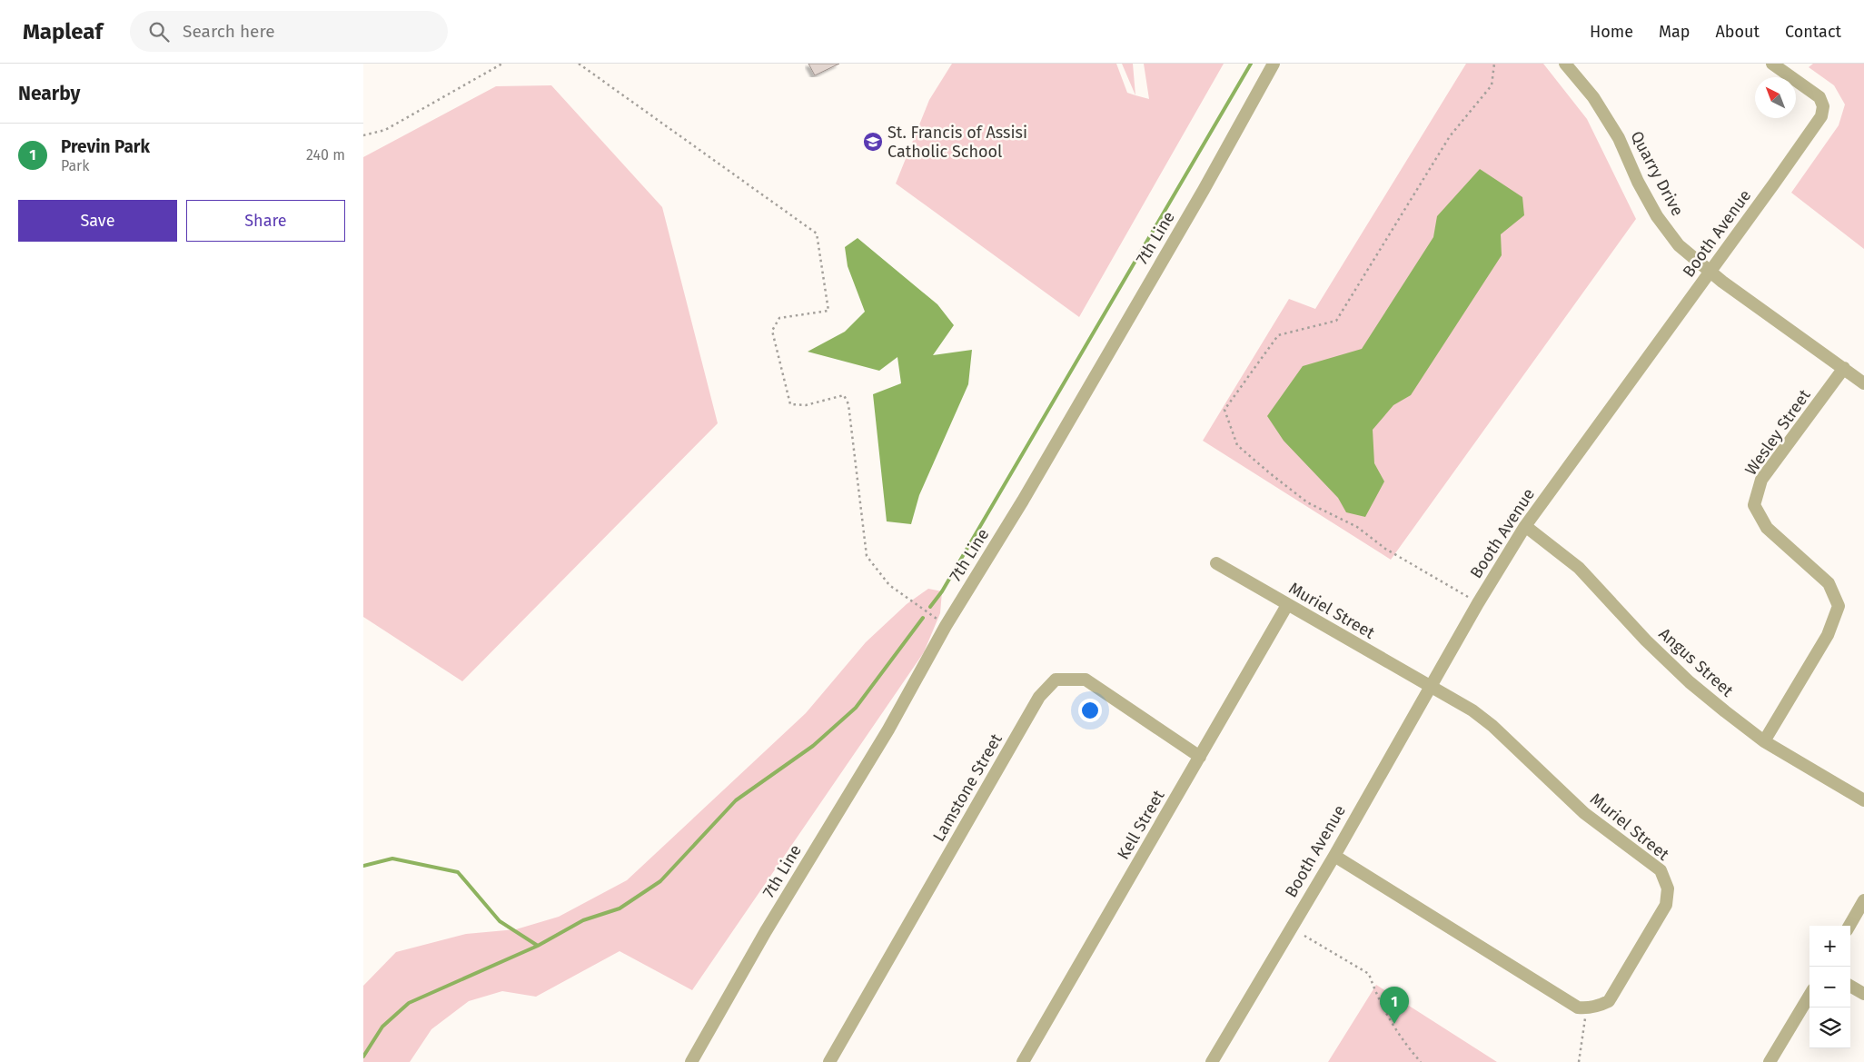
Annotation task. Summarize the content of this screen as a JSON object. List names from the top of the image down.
{
  "streets": {
    "street": [
      "Quarry Drive",
      "Booth Avenue",
      "7th Line",
      "Wesley Street",
      "Muriel Street",
      "Angus Street",
      "Lamstone Street",
      "Kell Street"
    ]
  },
  "crossings": [
    ["Quarry Drive", "Booth Avenue"],
    ["Quarry Drive", "Wesley Street"],
    ["Booth Avenue", "Muriel Street"],
    ["Booth Avenue", "Angus Street"],
    ["Wesley Street", "Angus Street"],
    ["Muriel Street", "Kell Street"],
    ["Lamstone Street", "Kell Street"]
  ],
  "places": {
    "school or university": ["St. Francis of Assisi Catholic School"]
  },
  "north": "top left",
  "page": {
    "header": "Mapleaf",
    "search": "Search here",
    "nav": [
      "Home",
      "Map",
      "About",
      "Contact"
    ],
    "heading": "Nearby",
    "list": [
      {
        "mark": "1",
        "name": "Previn Park",
        "note": "Park",
        "value": "240 m"
      }
    ],
    "buttons": ["Save", "Share"],
    "map_buttons": ["+", "−"],
    "pins": "1"
  }
}
